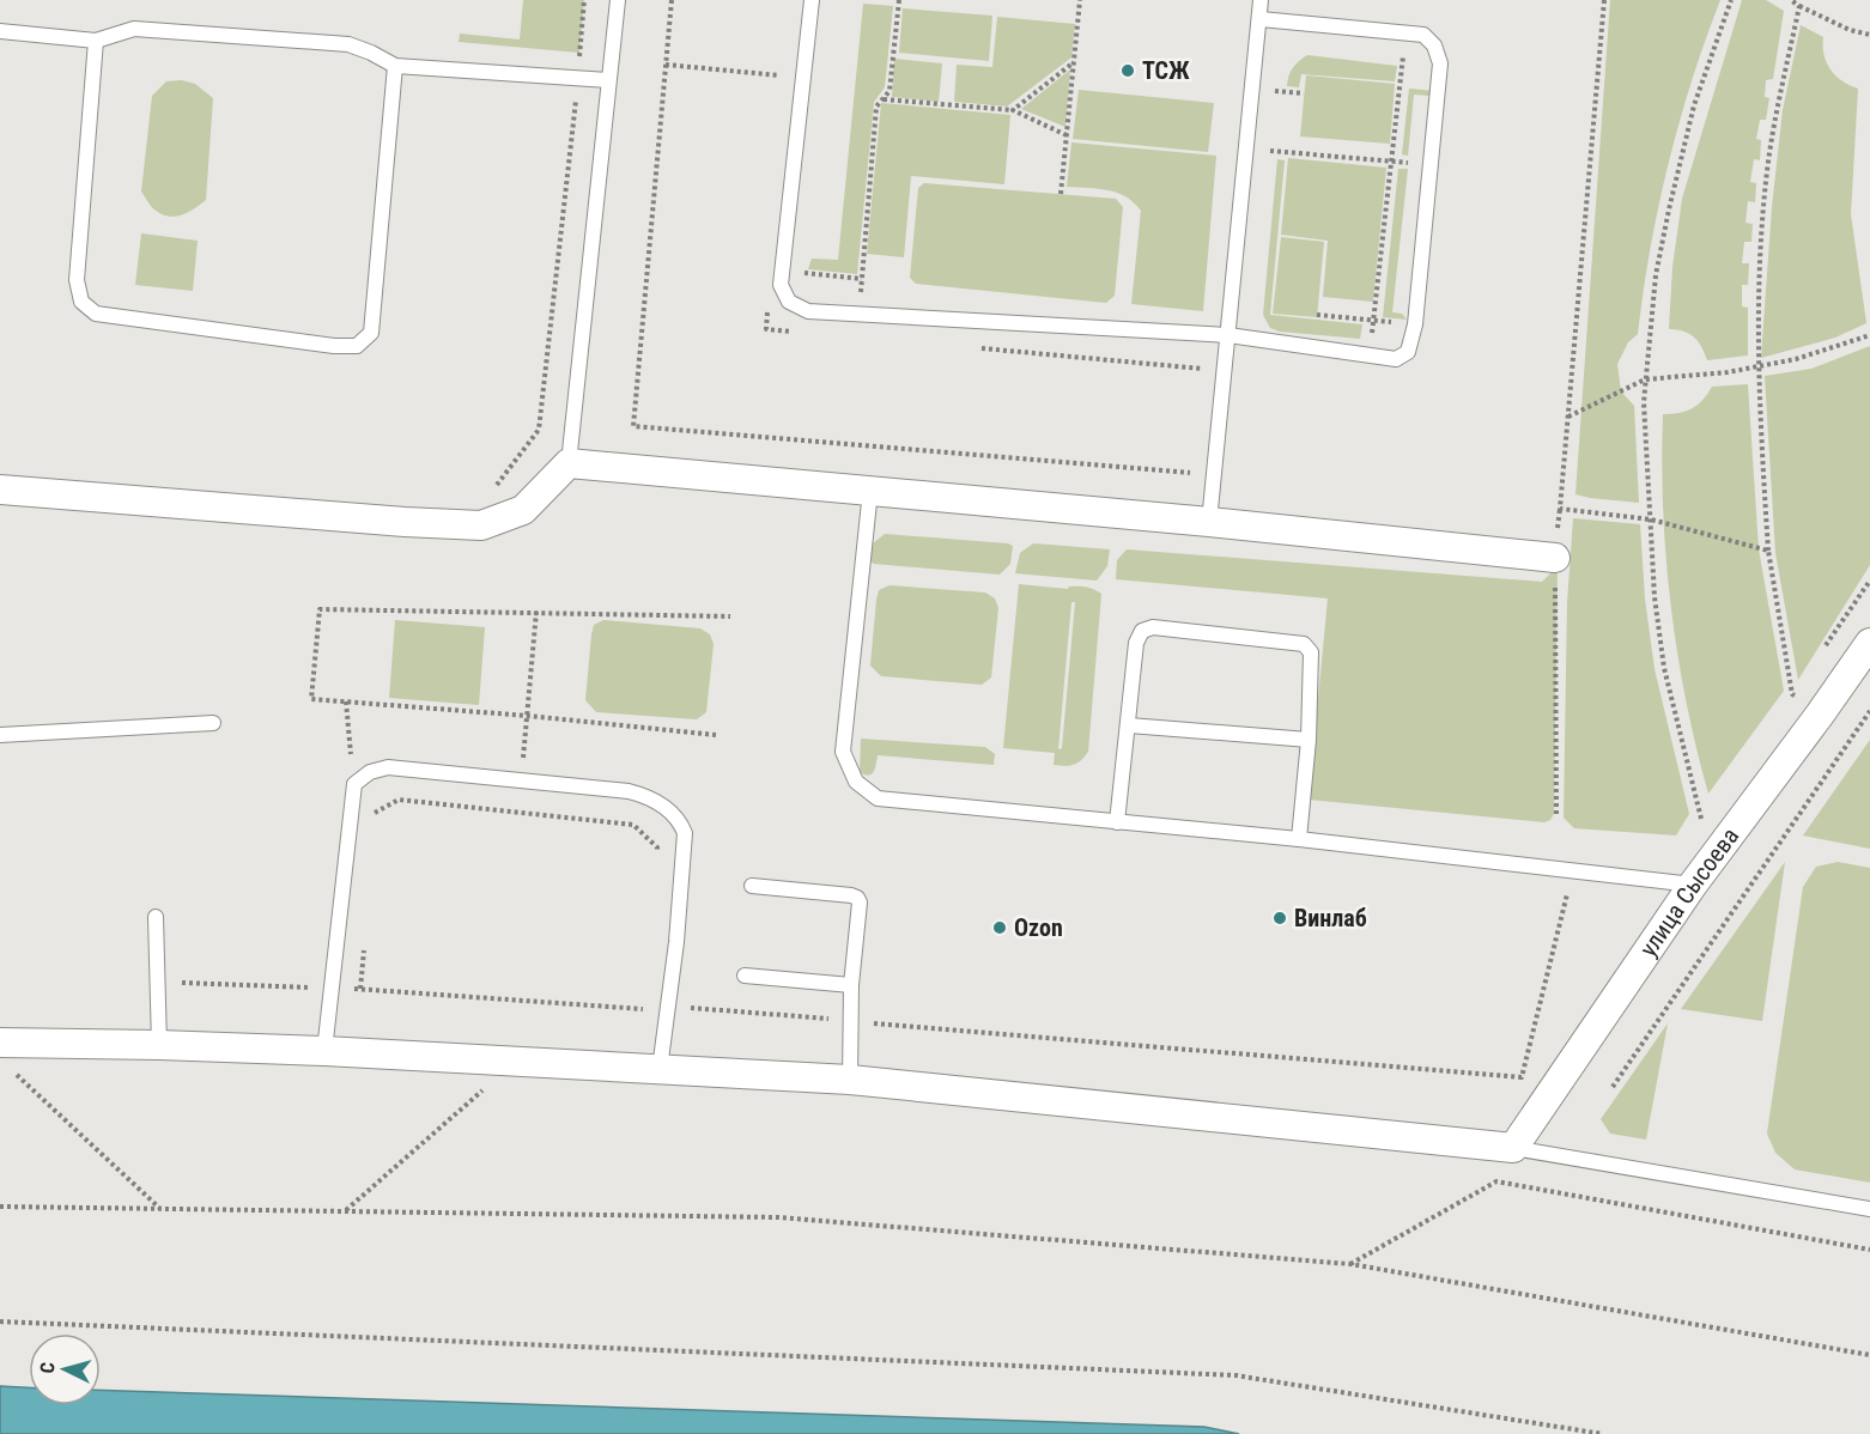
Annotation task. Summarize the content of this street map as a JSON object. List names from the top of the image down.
{
  "streets": {
    "street": ["улица Сысоева"]
  },
  "places": ["ТСЖ", "Винлаб", "Ozon"],
  "north": "left"
}
